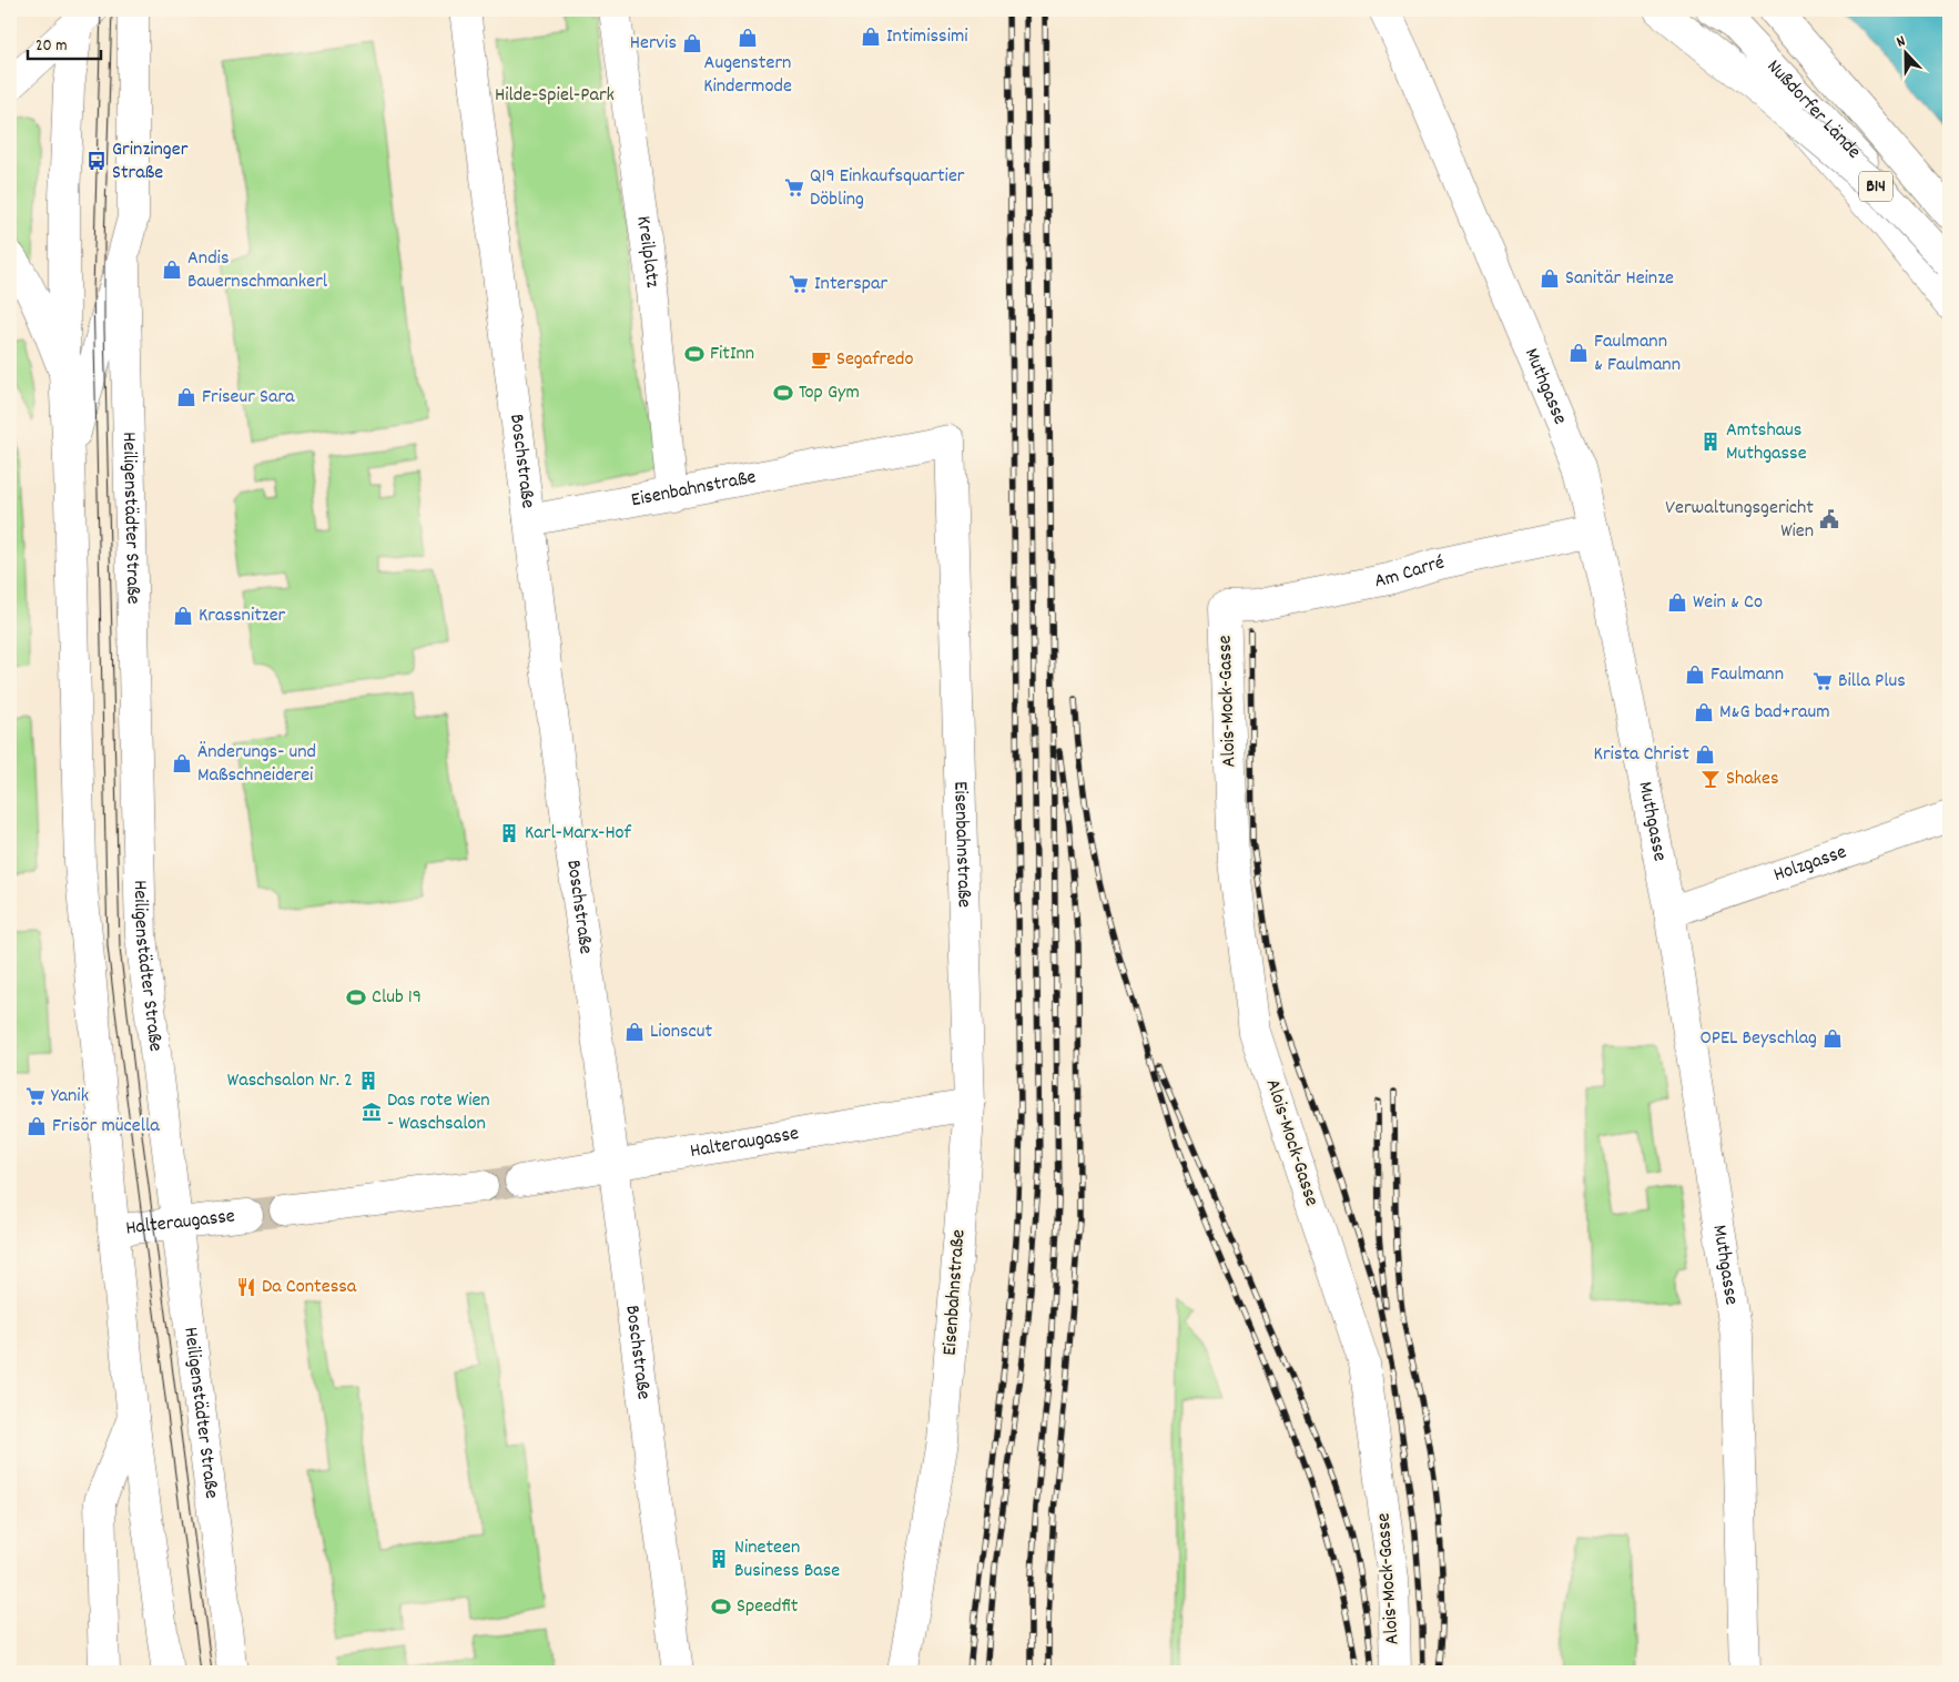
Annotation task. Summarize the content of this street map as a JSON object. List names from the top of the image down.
{
  "streets": {
    "main road": [
      "Nußdorfer Lände",
      "B14",
      "Kreilplatz",
      "Muthgasse",
      "Boschstraße",
      "Eisenbahnstraße",
      "Heiligenstädter Straße",
      "Am Carré",
      "Alois-Mock-Gasse",
      "Holzgasse",
      "Halteraugasse"
    ]
  },
  "crossings": [
    ["Kreilplatz", "Eisenbahnstraße"],
    ["Muthgasse", "Am Carré"],
    ["Muthgasse", "Holzgasse"],
    ["Boschstraße", "Eisenbahnstraße"],
    ["Boschstraße", "Halteraugasse"],
    ["Eisenbahnstraße", "Halteraugasse"],
    ["Heiligenstädter Straße", "Halteraugasse"],
    ["Am Carré", "Alois-Mock-Gasse"]
  ],
  "parks": ["Hilde-Spiel-Park"],
  "places": {
    "shop": [
      "Intimissimi",
      "Augenstern Kindermode",
      "Hervis",
      "Andis Bauernschmankerl",
      "Sanitär Heinze",
      "Faulmann & Faulmann",
      "Friseur Sara",
      "Wein & Co",
      "Krassnitzer",
      "Faulmann",
      "M&G bad+raum",
      "Krista Christ",
      "Änderungs- und Maßschneiderei",
      "Lionscut",
      "OPEL Beyschlag",
      "Frisör mücella"
    ],
    "bus stop": ["Grinzinger Straße"],
    "supermarket": [
      "Q19 Einkaufsquartier Döbling",
      "Interspar",
      "Billa Plus",
      "Yanik"
    ],
    "sports": [
      "FitInn",
      "Top Gym",
      "Club 19",
      "Speedfit"
    ],
    "cafe": ["Segafredo"],
    "building": [
      "Amtshaus Muthgasse",
      "Karl-Marx-Hof",
      "Waschsalon Nr. 2",
      "Nineteen Business Base"
    ],
    "public building": ["Verwaltungsgericht Wien"],
    "bar": ["Shakes"],
    "museum": ["Das rote Wien - Waschsalon"],
    "restaurant": ["Da Contessa"]
  },
  "scale_bar": "20 m",
  "north": "top"
}
